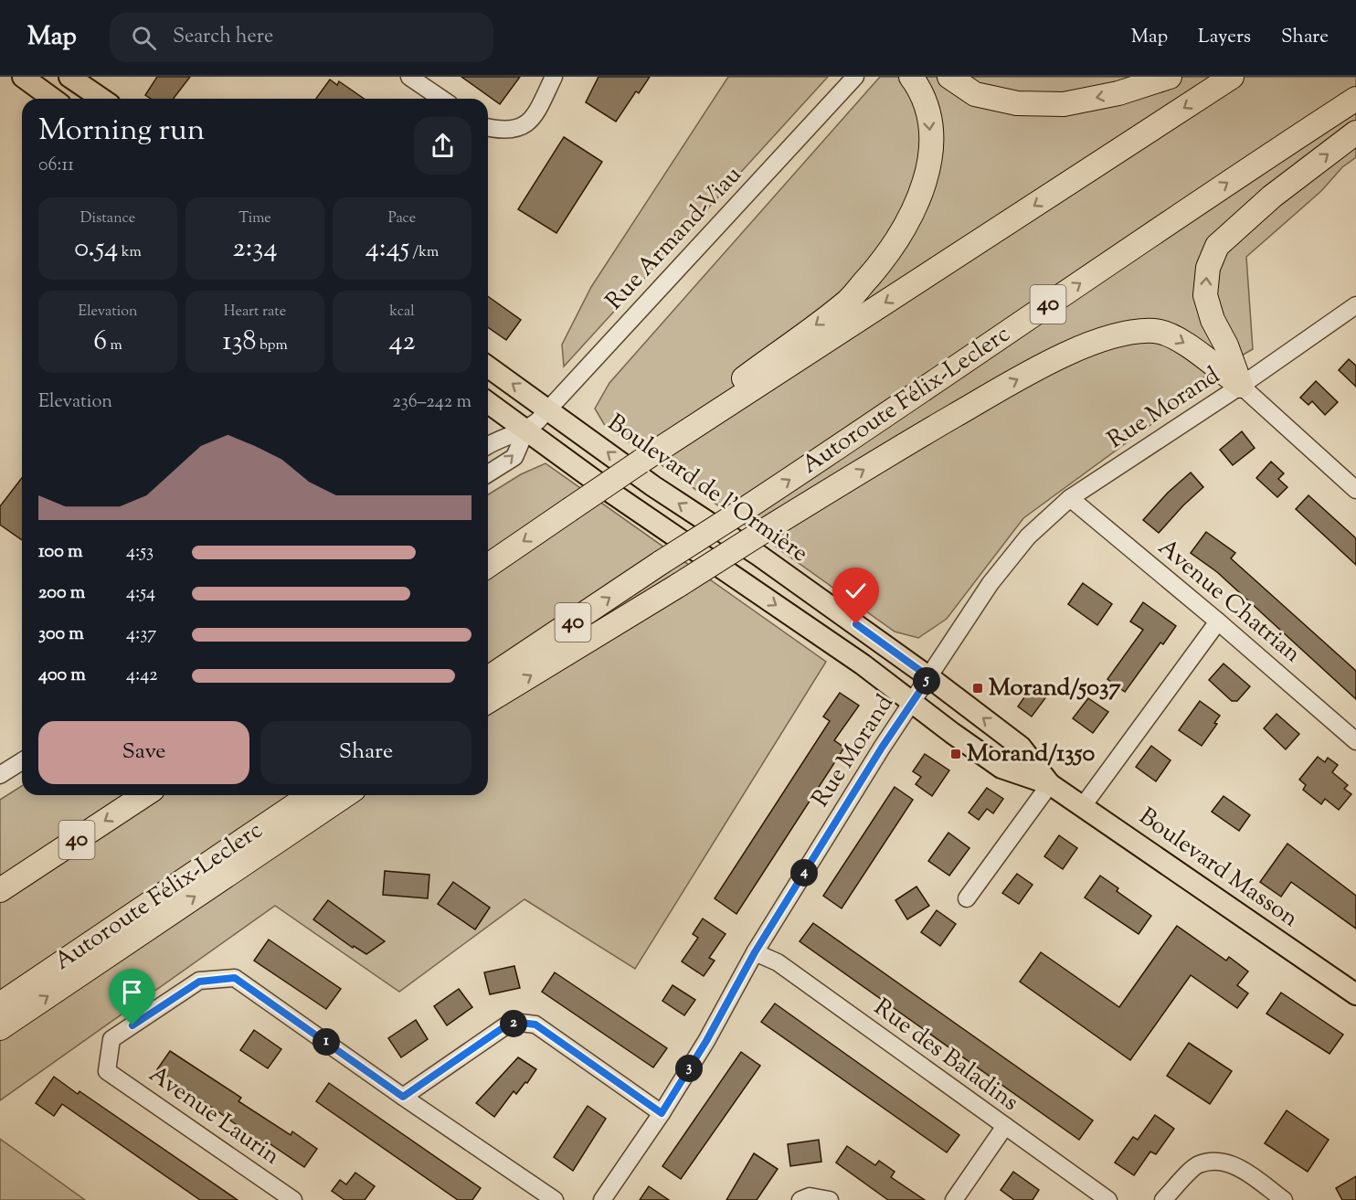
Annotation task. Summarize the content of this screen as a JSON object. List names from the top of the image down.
{
  "streets": {
    "highway": ["40", "Autoroute Félix-Leclerc"],
    "main road": ["Boulevard de l'Ormière", "Boulevard Masson"],
    "street": [
      "Rue Armand-Viau",
      "Rue Morand",
      "Avenue Chatrian",
      "Rue des Baladins",
      "Avenue Laurin"
    ]
  },
  "crossings": [
    ["Rue Armand-Viau", "Boulevard de l'Ormière"],
    ["Rue Morand", "Boulevard de l'Ormière"],
    ["Rue Morand", "Avenue Chatrian"],
    ["Rue Morand", "Boulevard Masson"],
    ["Rue Morand", "Rue des Baladins"],
    ["Boulevard de l'Ormière", "Boulevard Masson"]
  ],
  "places": {
    "transit": ["Morand/5037", "Morand/1350"]
  },
  "page": {
    "header": "Map",
    "search": "Search here",
    "nav": ["Map", "Layers", "Share"],
    "heading": ["Morning run", "06:11"],
    "stats": [
      ["Distance", "0.54 km"],
      ["Time", "2:34"],
      ["Pace", "4:45 /km"],
      ["Elevation", "6 m"],
      ["Heart rate", "138 bpm"],
      ["kcal", "42"]
    ],
    "chart": ["Elevation", "236–242 m"],
    "list": [
      {
        "name": "100 m",
        "note": "4:53"
      },
      {
        "name": "200 m",
        "note": "4:54"
      },
      {
        "name": "300 m",
        "note": "4:37"
      },
      {
        "name": "400 m",
        "note": "4:42"
      }
    ],
    "pins": [
      "5",
      "4",
      "2",
      "1",
      "3"
    ],
    "buttons": ["Save", "Share"]
  }
}
